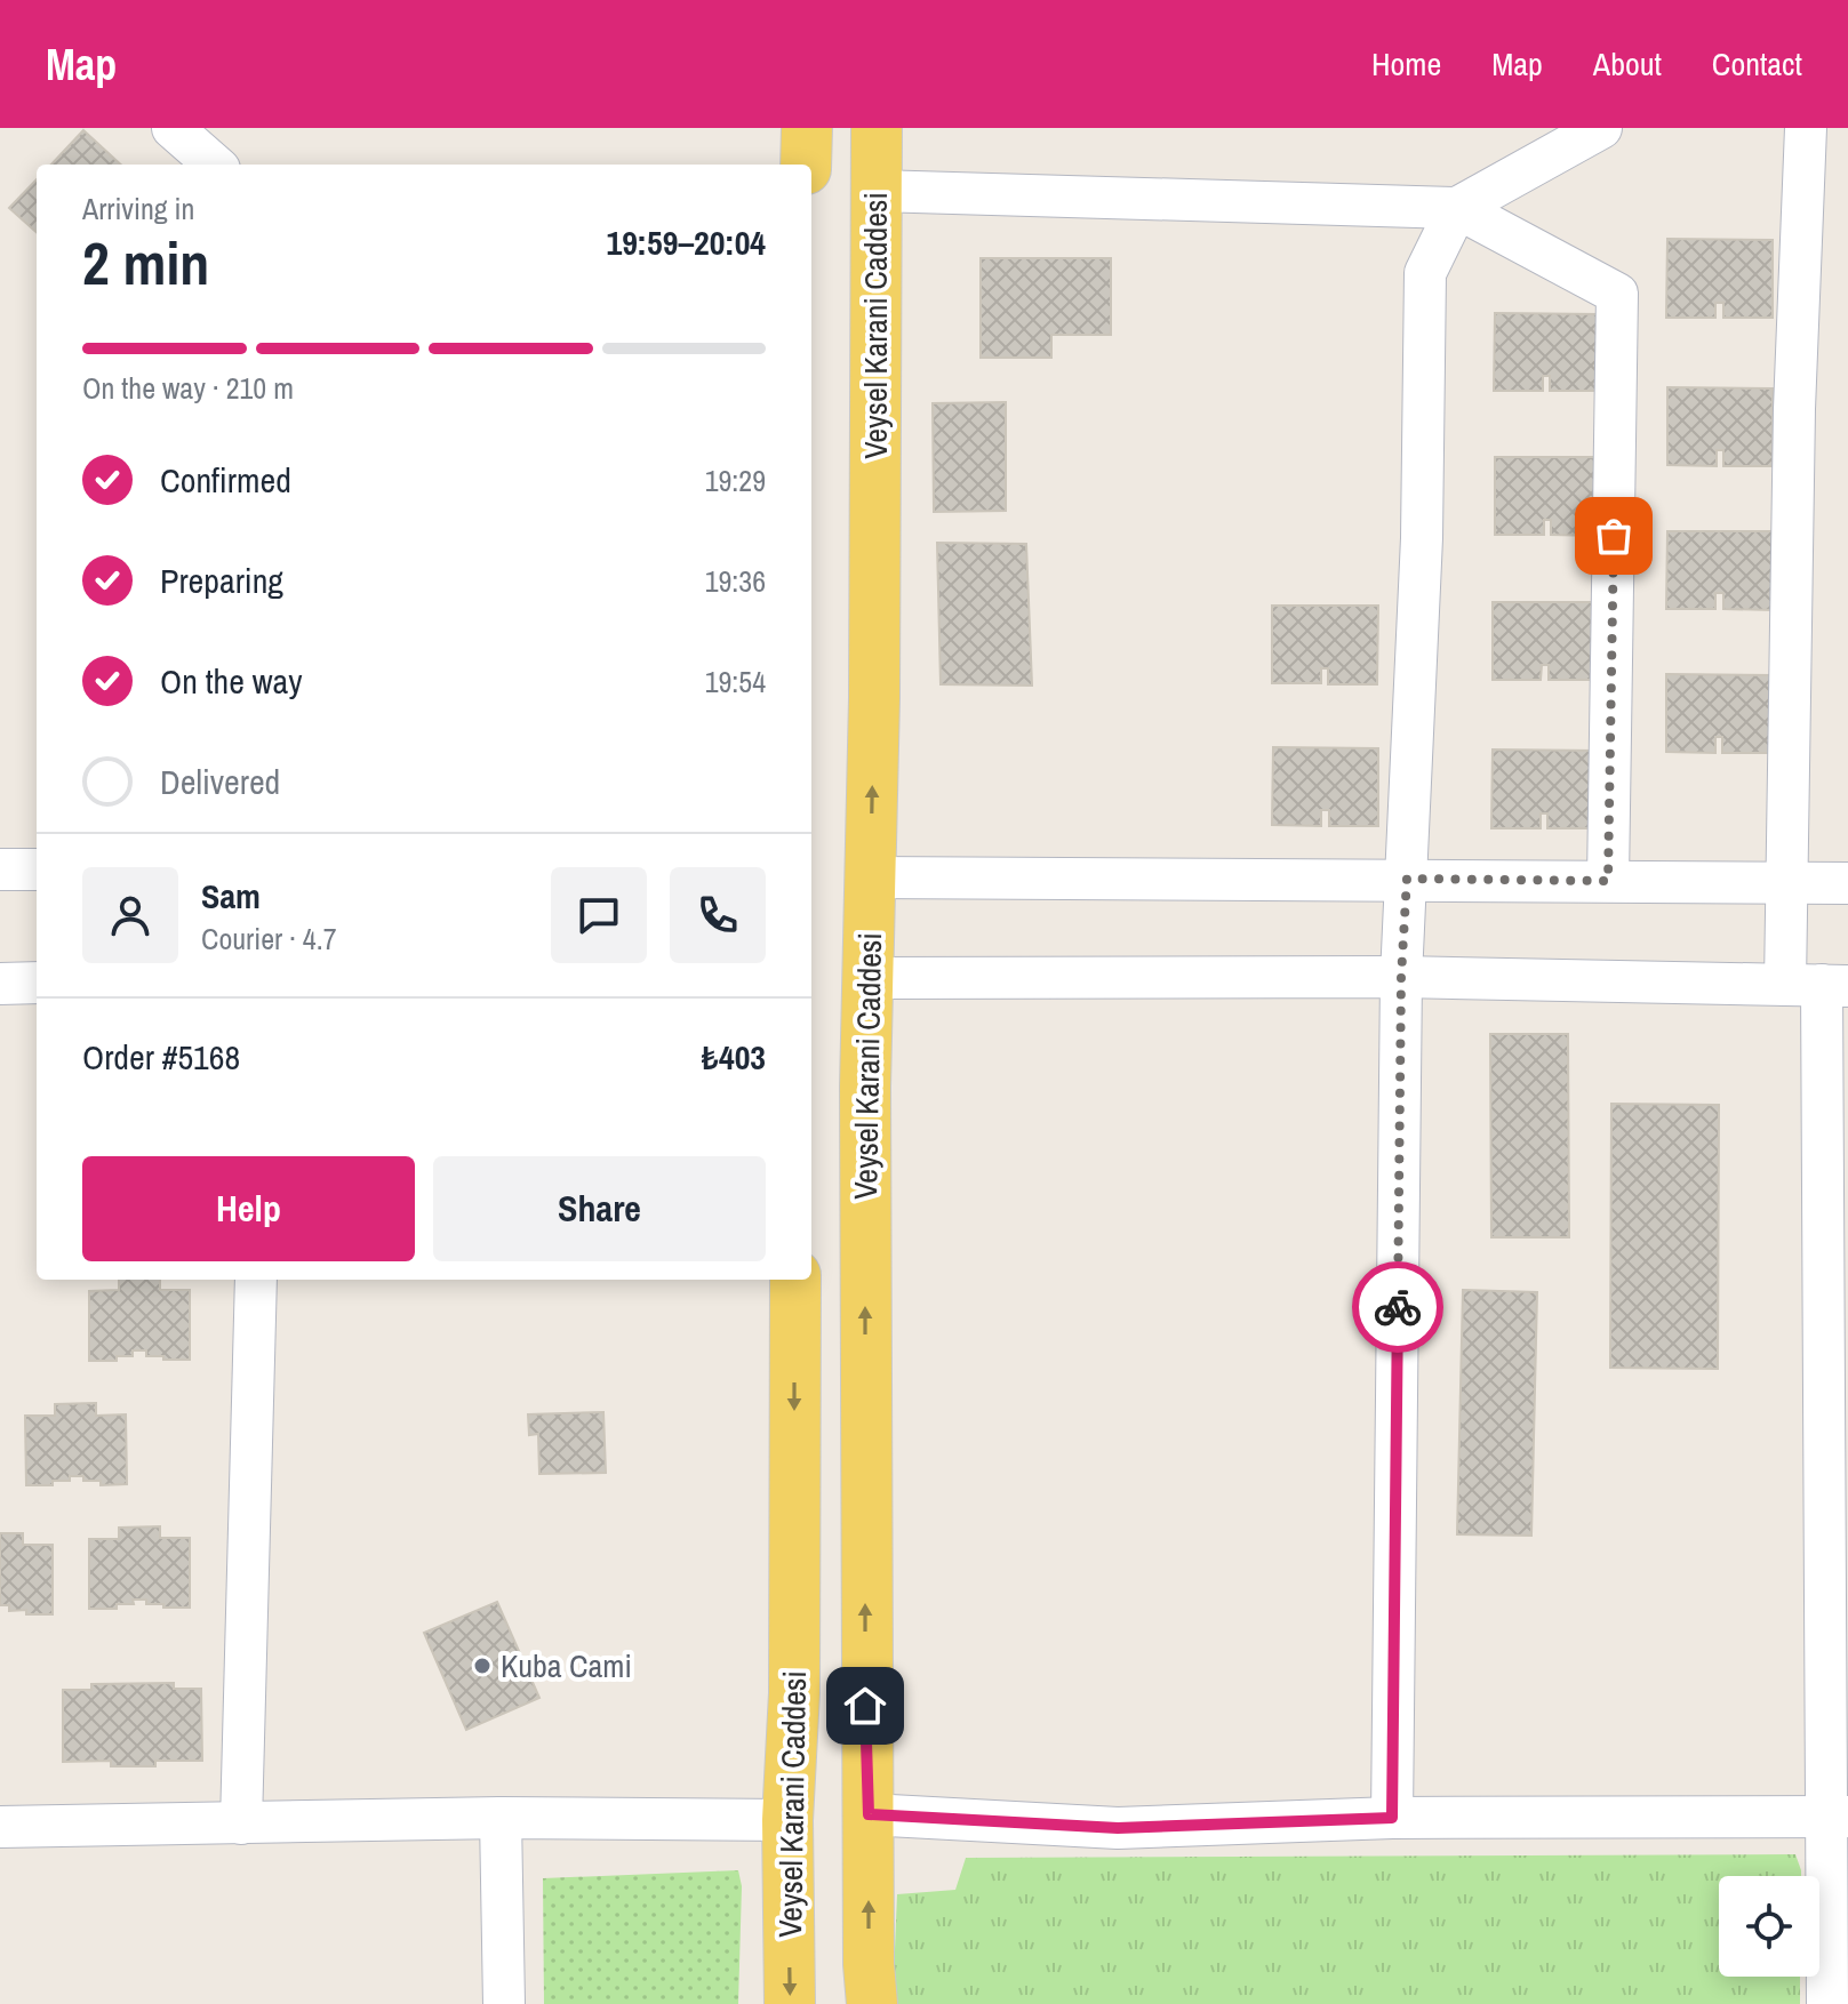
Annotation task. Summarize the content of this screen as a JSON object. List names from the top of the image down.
{
  "streets": {
    "main road": ["Veysel Karani Caddesi"]
  },
  "places": ["Kuba Cami"],
  "page": {
    "header": "Map",
    "nav": [
      "Home",
      "Map",
      "About",
      "Contact"
    ],
    "heading": ["2 min", "Arriving in", "19:59–20:04"],
    "panel": [
      "Sam",
      "Courier · 4.7",
      "Order #5168",
      "₺403"
    ],
    "bar": "On the way · 210 m",
    "list": [
      ["Confirmed", "19:29"],
      ["Preparing", "19:36"],
      ["On the way", "19:54"],
      "Delivered"
    ],
    "buttons": ["Help", "Share"]
  }
}
